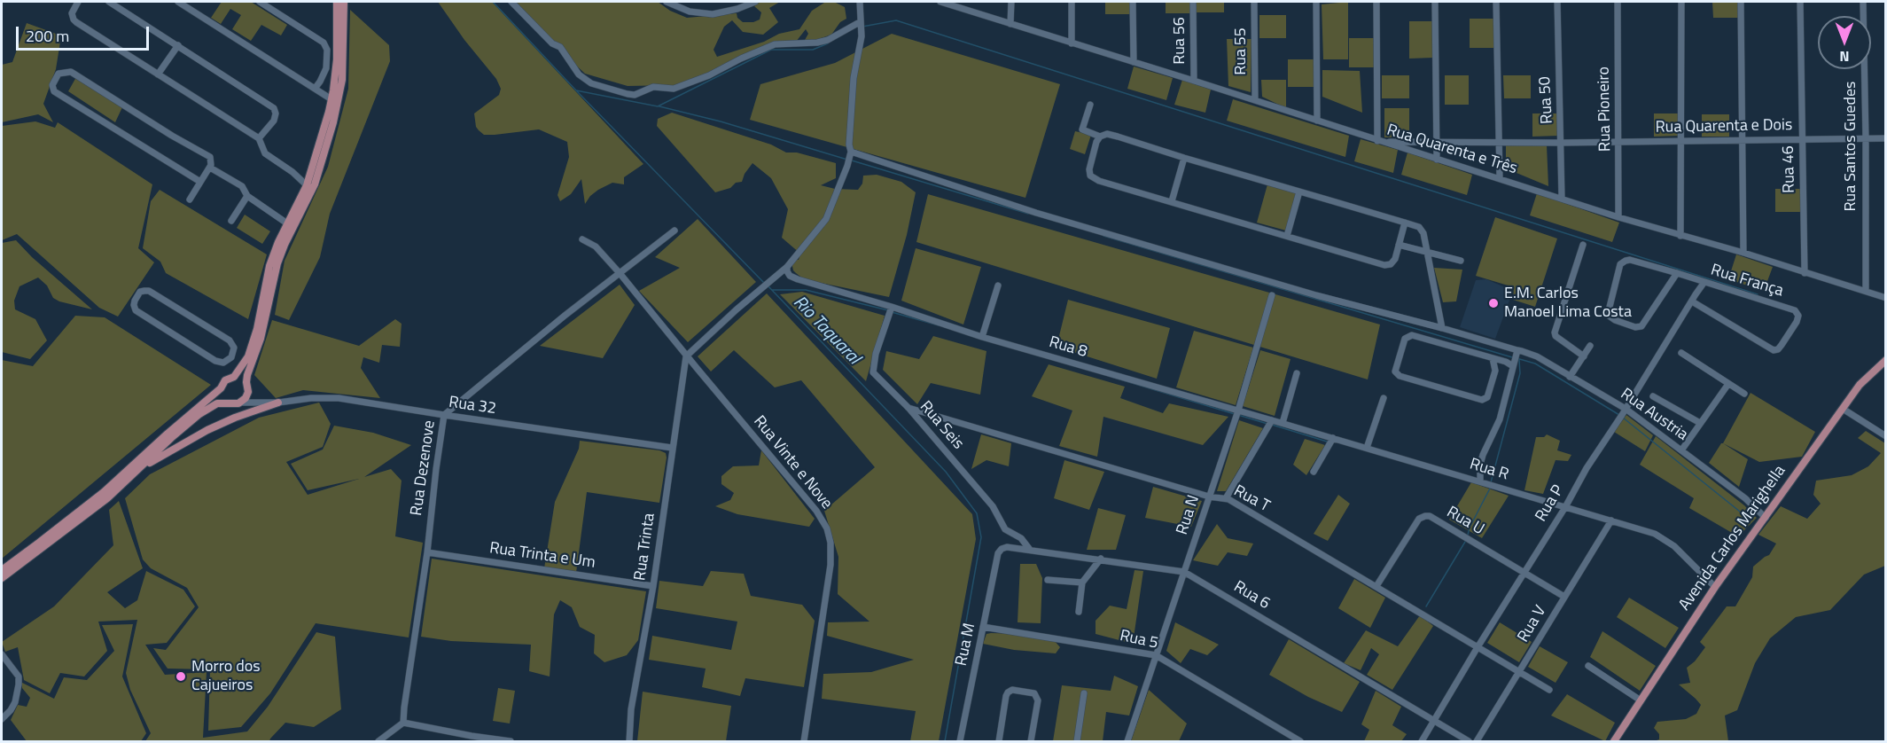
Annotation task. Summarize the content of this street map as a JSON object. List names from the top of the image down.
{
  "streets": {
    "main road": ["Avenida Carlos Marighella"],
    "street": [
      "Rua 56",
      "Rua 55",
      "Rua 50",
      "Rua Pioneiro",
      "Rua Quarenta e Dois",
      "Rua Santos Guedes",
      "Rua Quarenta e Três",
      "Rua 46",
      "Rua França",
      "Rua 8",
      "Rua 32",
      "Rua Austria",
      "Rua Seis",
      "Rua Vinte e Nove",
      "Rua Dezenove",
      "Rua R",
      "Rua T",
      "Rua P",
      "Rua N",
      "Rua U",
      "Rua Trinta",
      "Rua Trinta e Um",
      "Rua 6",
      "Rua V",
      "Rua 5",
      "Rua M"
    ]
  },
  "crossings": [
    ["Rua 56", "Rua Quarenta e Três"],
    ["Rua 55", "Rua Quarenta e Três"],
    ["Rua 50", "Rua Quarenta e Dois"],
    ["Rua 50", "Rua Quarenta e Três"],
    ["Rua Pioneiro", "Rua Quarenta e Dois"],
    ["Rua Pioneiro", "Rua Quarenta e Três"],
    ["Rua Quarenta e Dois", "Rua Santos Guedes"],
    ["Rua Quarenta e Dois", "Rua 46"],
    ["Rua Santos Guedes", "Rua Quarenta e Três"],
    ["Rua Quarenta e Três", "Rua 46"],
    ["Rua França", "Rua P"],
    ["Rua 8", "Rua Seis"],
    ["Rua 8", "Rua R"],
    ["Rua 8", "Rua N"],
    ["Rua 32", "Rua Dezenove"],
    ["Rua 32", "Rua Trinta"],
    ["Rua Austria", "Rua P"],
    ["Rua Austria", "Avenida Carlos Marighella"],
    ["Rua Seis", "Rua T"],
    ["Rua Seis", "Rua 6"],
    ["Rua Vinte e Nove", "Rua Dezenove"],
    ["Rua Vinte e Nove", "Rua Trinta"],
    ["Rua Dezenove", "Rua Trinta e Um"],
    ["Rua R", "Rua P"],
    ["Rua R", "Rua N"],
    ["Rua R", "Avenida Carlos Marighella"],
    ["Rua R", "Rua V"],
    ["Rua T", "Rua P"],
    ["Rua T", "Rua N"],
    ["Rua T", "Rua U"],
    ["Rua T", "Rua V"],
    ["Rua P", "Rua U"],
    ["Rua P", "Rua 6"],
    ["Rua N", "Rua 6"],
    ["Rua N", "Rua 5"],
    ["Rua U", "Rua V"],
    ["Rua Trinta", "Rua Trinta e Um"],
    ["Rua 6", "Rua M"],
    ["Rua 5", "Rua M"]
  ],
  "water": ["Rio Taquaral"],
  "places": ["E.M. Carlos Manoel Lima Costa", "Morro dos Cajueiros"],
  "scale_bar": "200 m",
  "north": "bottom"
}
